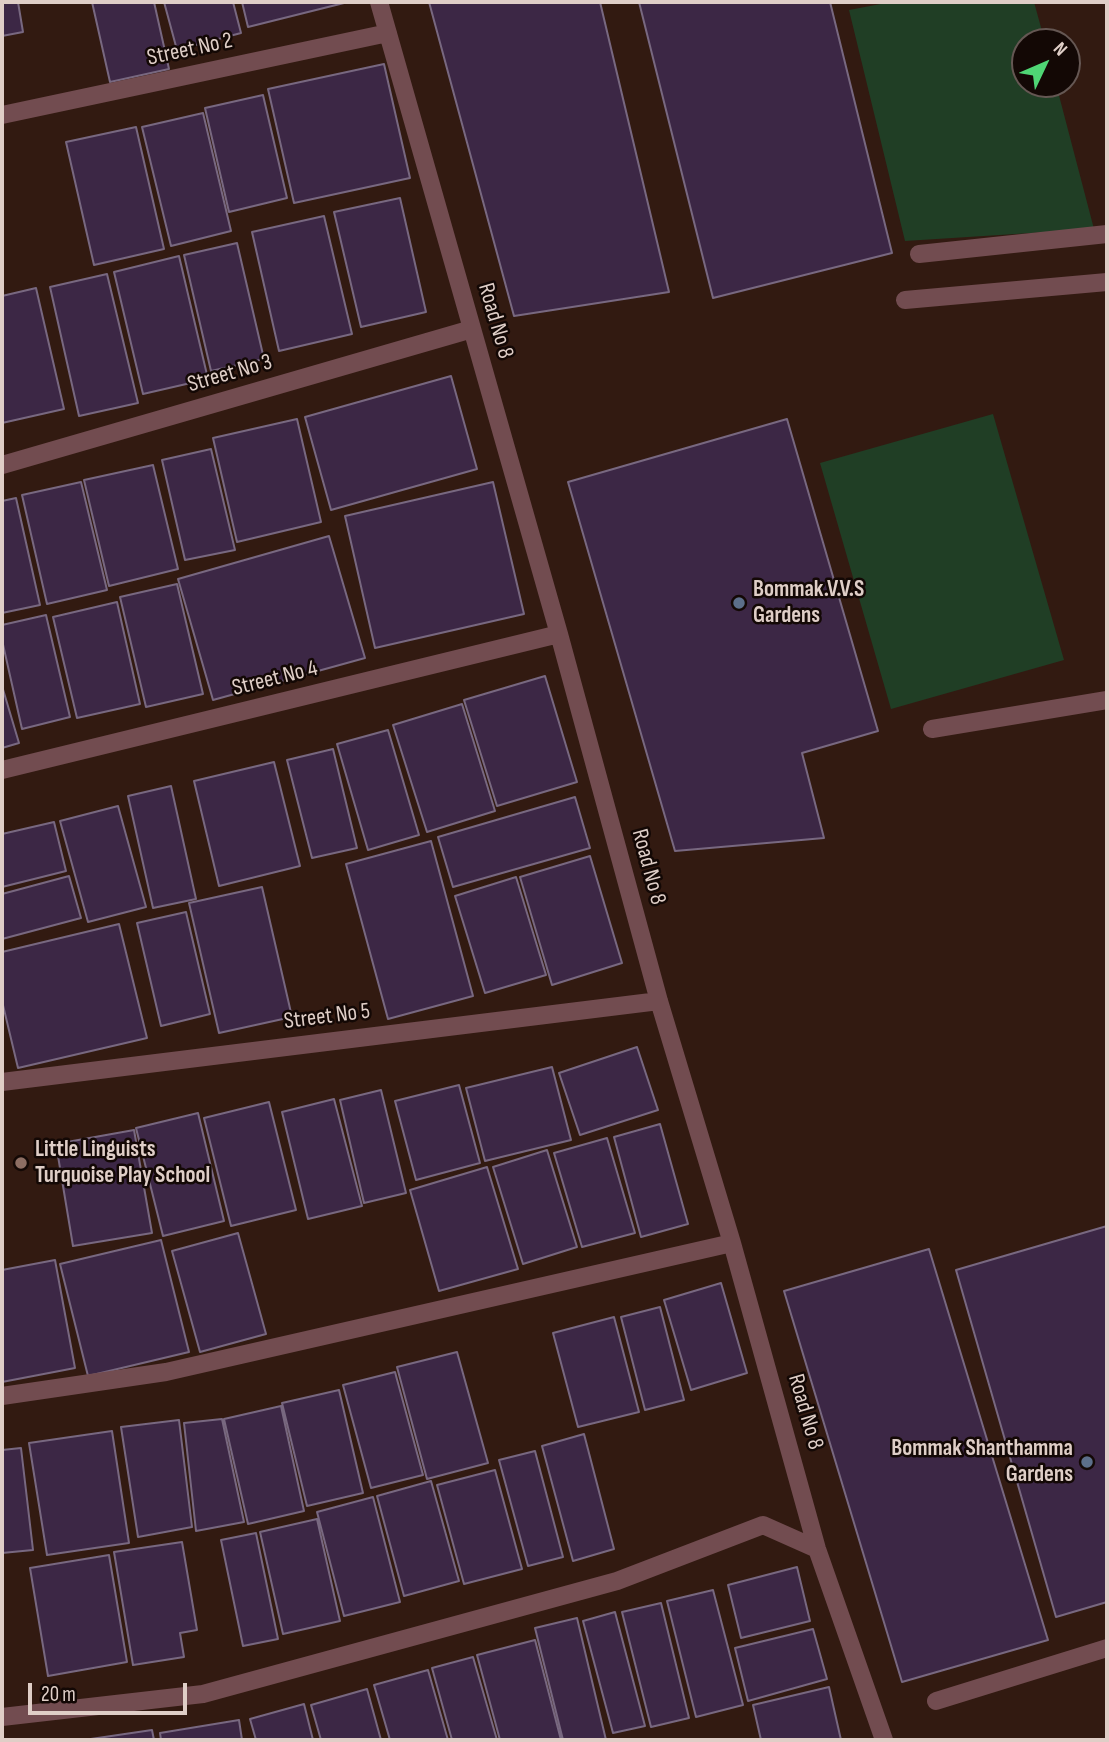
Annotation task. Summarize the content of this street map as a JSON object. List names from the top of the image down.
{
  "streets": {
    "street": [
      "Street No 2",
      "Road No 8",
      "Street No 3",
      "Street No 4",
      "Street No 5"
    ]
  },
  "crossings": [
    ["Street No 2", "Road No 8"],
    ["Road No 8", "Street No 3"],
    ["Road No 8", "Street No 4"],
    ["Road No 8", "Street No 5"]
  ],
  "places": ["Bommak.V.V.S Gardens", "Little Linguists Turquoise Play School", "Bommak Shanthamma Gardens"],
  "scale_bar": "20 m",
  "north": "top right"
}
